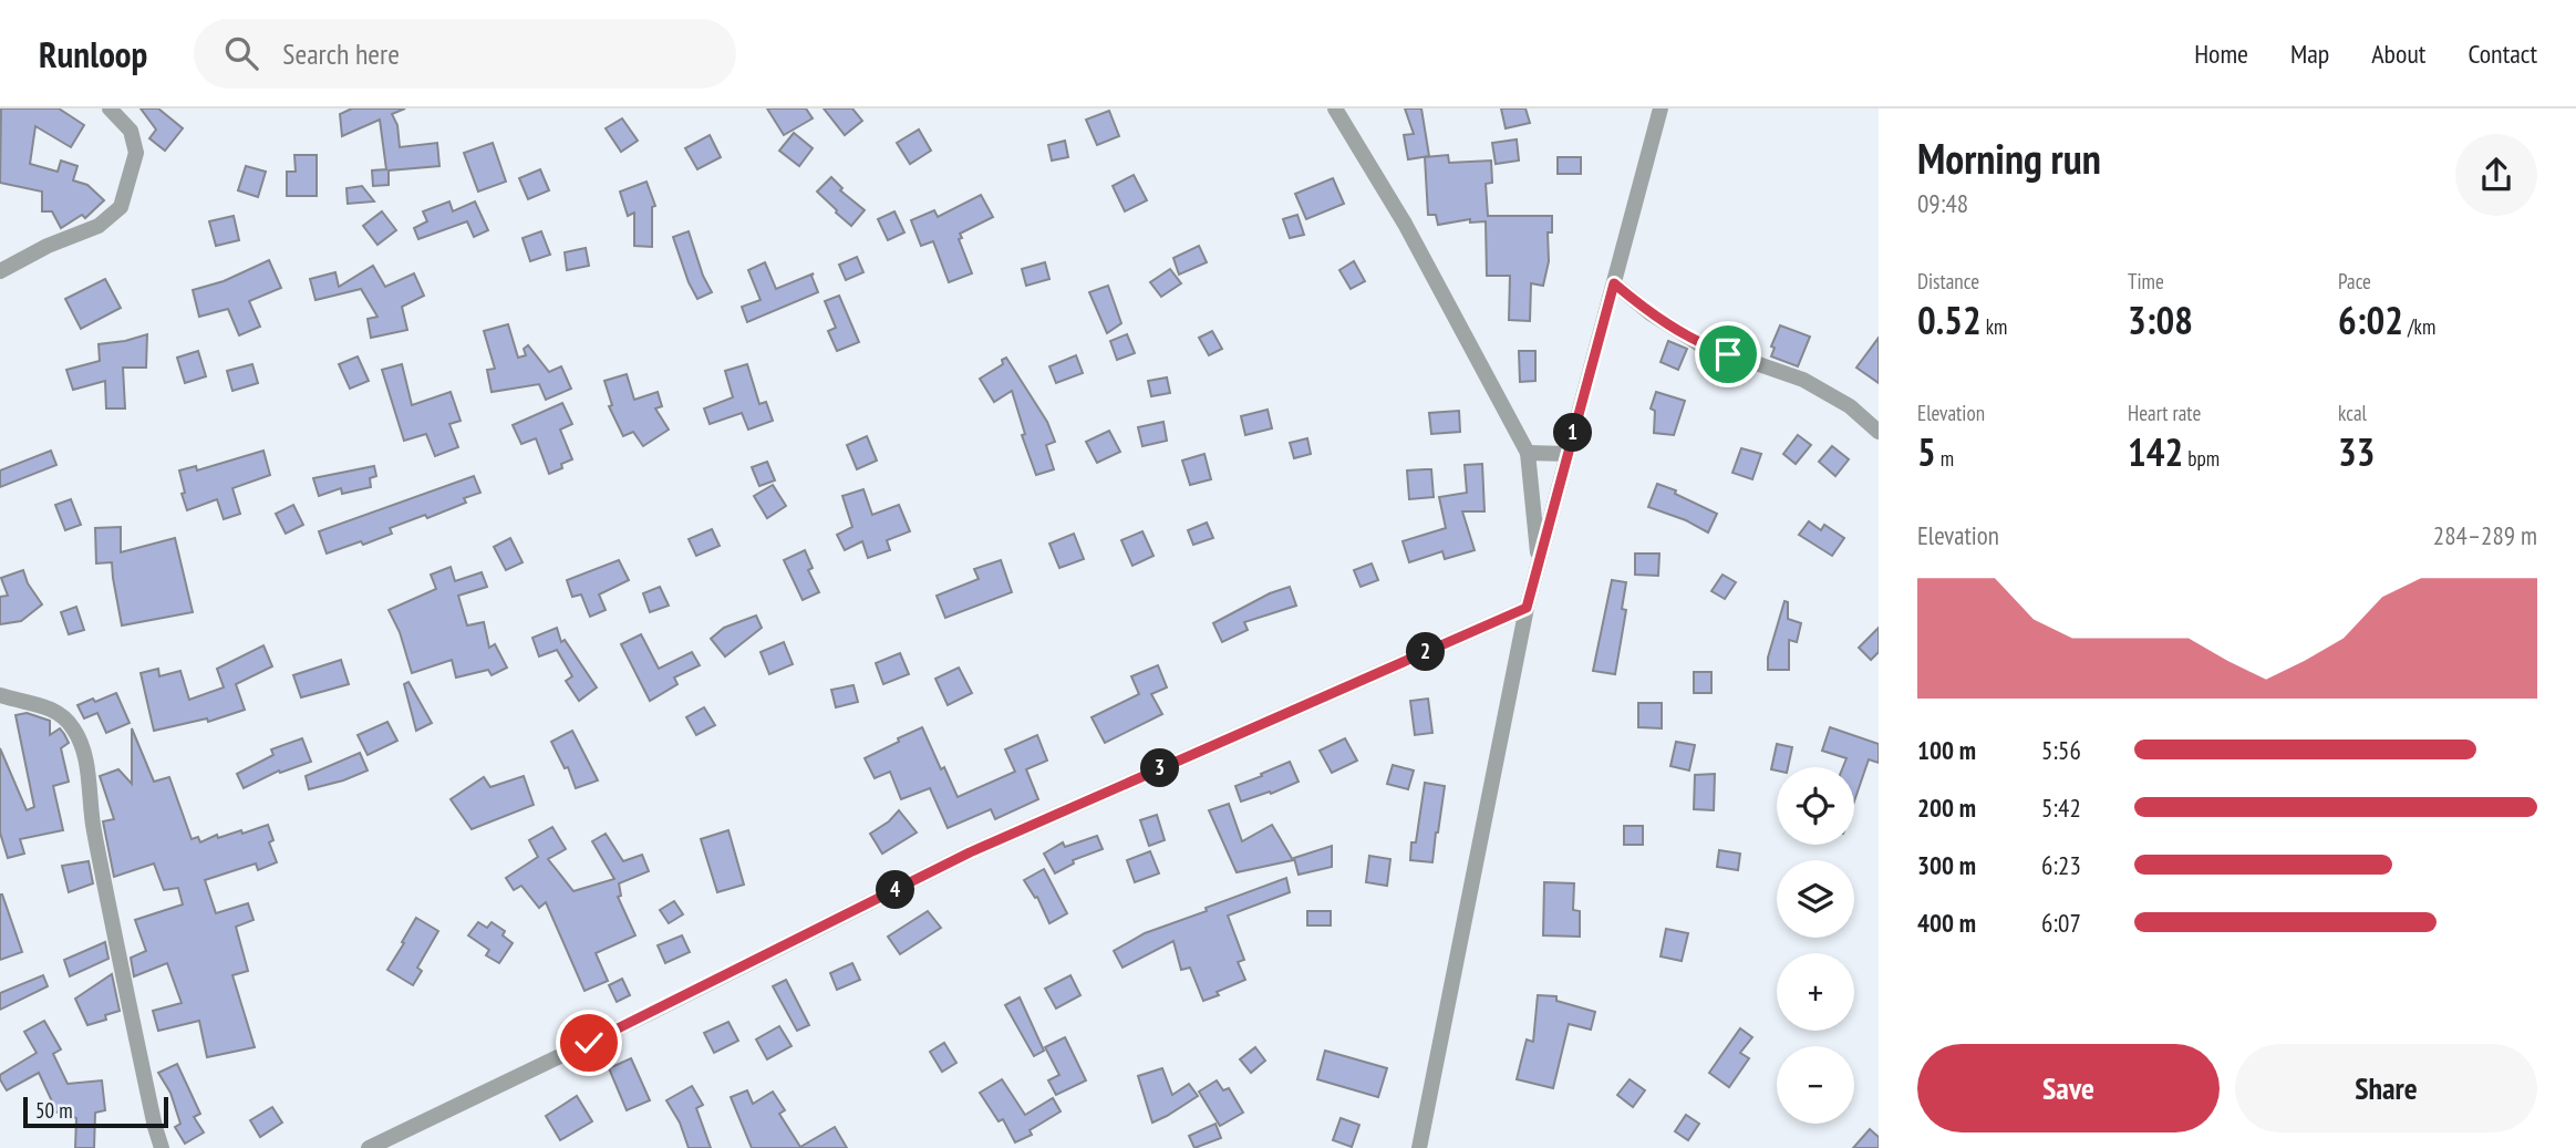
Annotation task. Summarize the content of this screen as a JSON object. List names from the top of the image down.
{
  "scale_bar": "50 m",
  "page": {
    "header": "Runloop",
    "search": "Search here",
    "nav": [
      "Home",
      "Map",
      "About",
      "Contact"
    ],
    "heading": ["Morning run", "09:48"],
    "stats": [
      ["Distance", "0.52 km"],
      ["Time", "3:08"],
      ["Pace", "6:02 /km"],
      ["Elevation", "5 m"],
      ["Heart rate", "142 bpm"],
      ["kcal", "33"]
    ],
    "pins": [
      "1",
      "2",
      "3",
      "4"
    ],
    "chart": ["Elevation", "284–289 m"],
    "list": [
      {
        "name": "100 m",
        "note": "5:56"
      },
      {
        "name": "200 m",
        "note": "5:42"
      },
      {
        "name": "300 m",
        "note": "6:23"
      },
      {
        "name": "400 m",
        "note": "6:07"
      }
    ],
    "map_buttons": ["+", "−"],
    "buttons": ["Save", "Share"],
    "scale": "50 m"
  }
}
